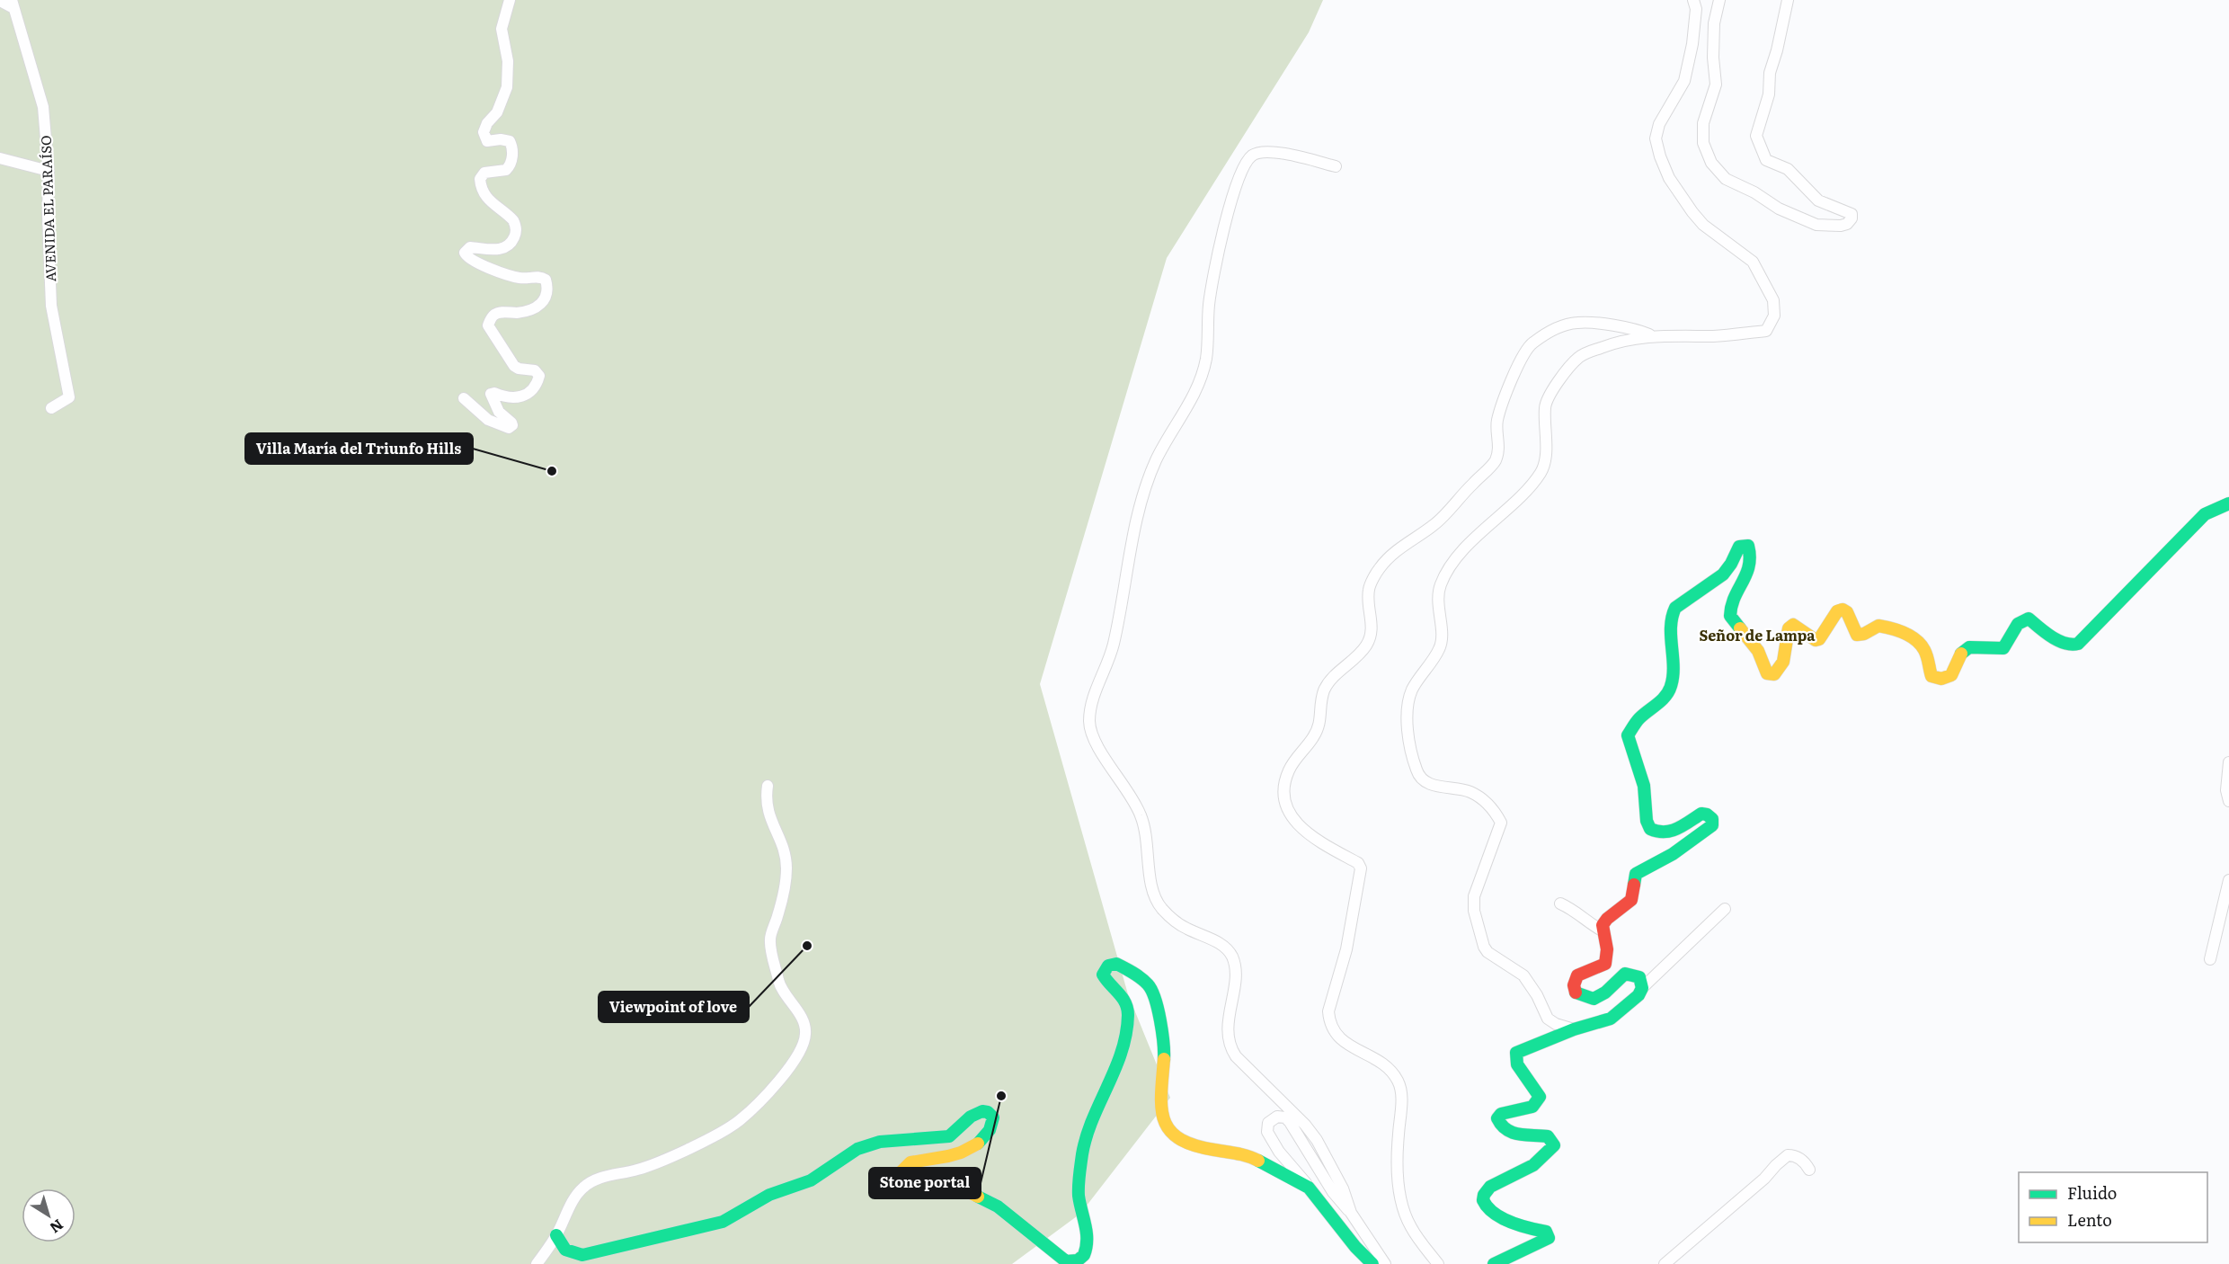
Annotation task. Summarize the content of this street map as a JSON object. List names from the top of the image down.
{
  "streets": {
    "street": ["AVENIDA EL PARAÍSO"]
  },
  "districts": ["Señor de Lampa"],
  "places": ["Villa María del Triunfo Hills", "Viewpoint of love", "Stone portal"],
  "legend": ["Fluido", "Lento"],
  "north": "bottom right"
}
